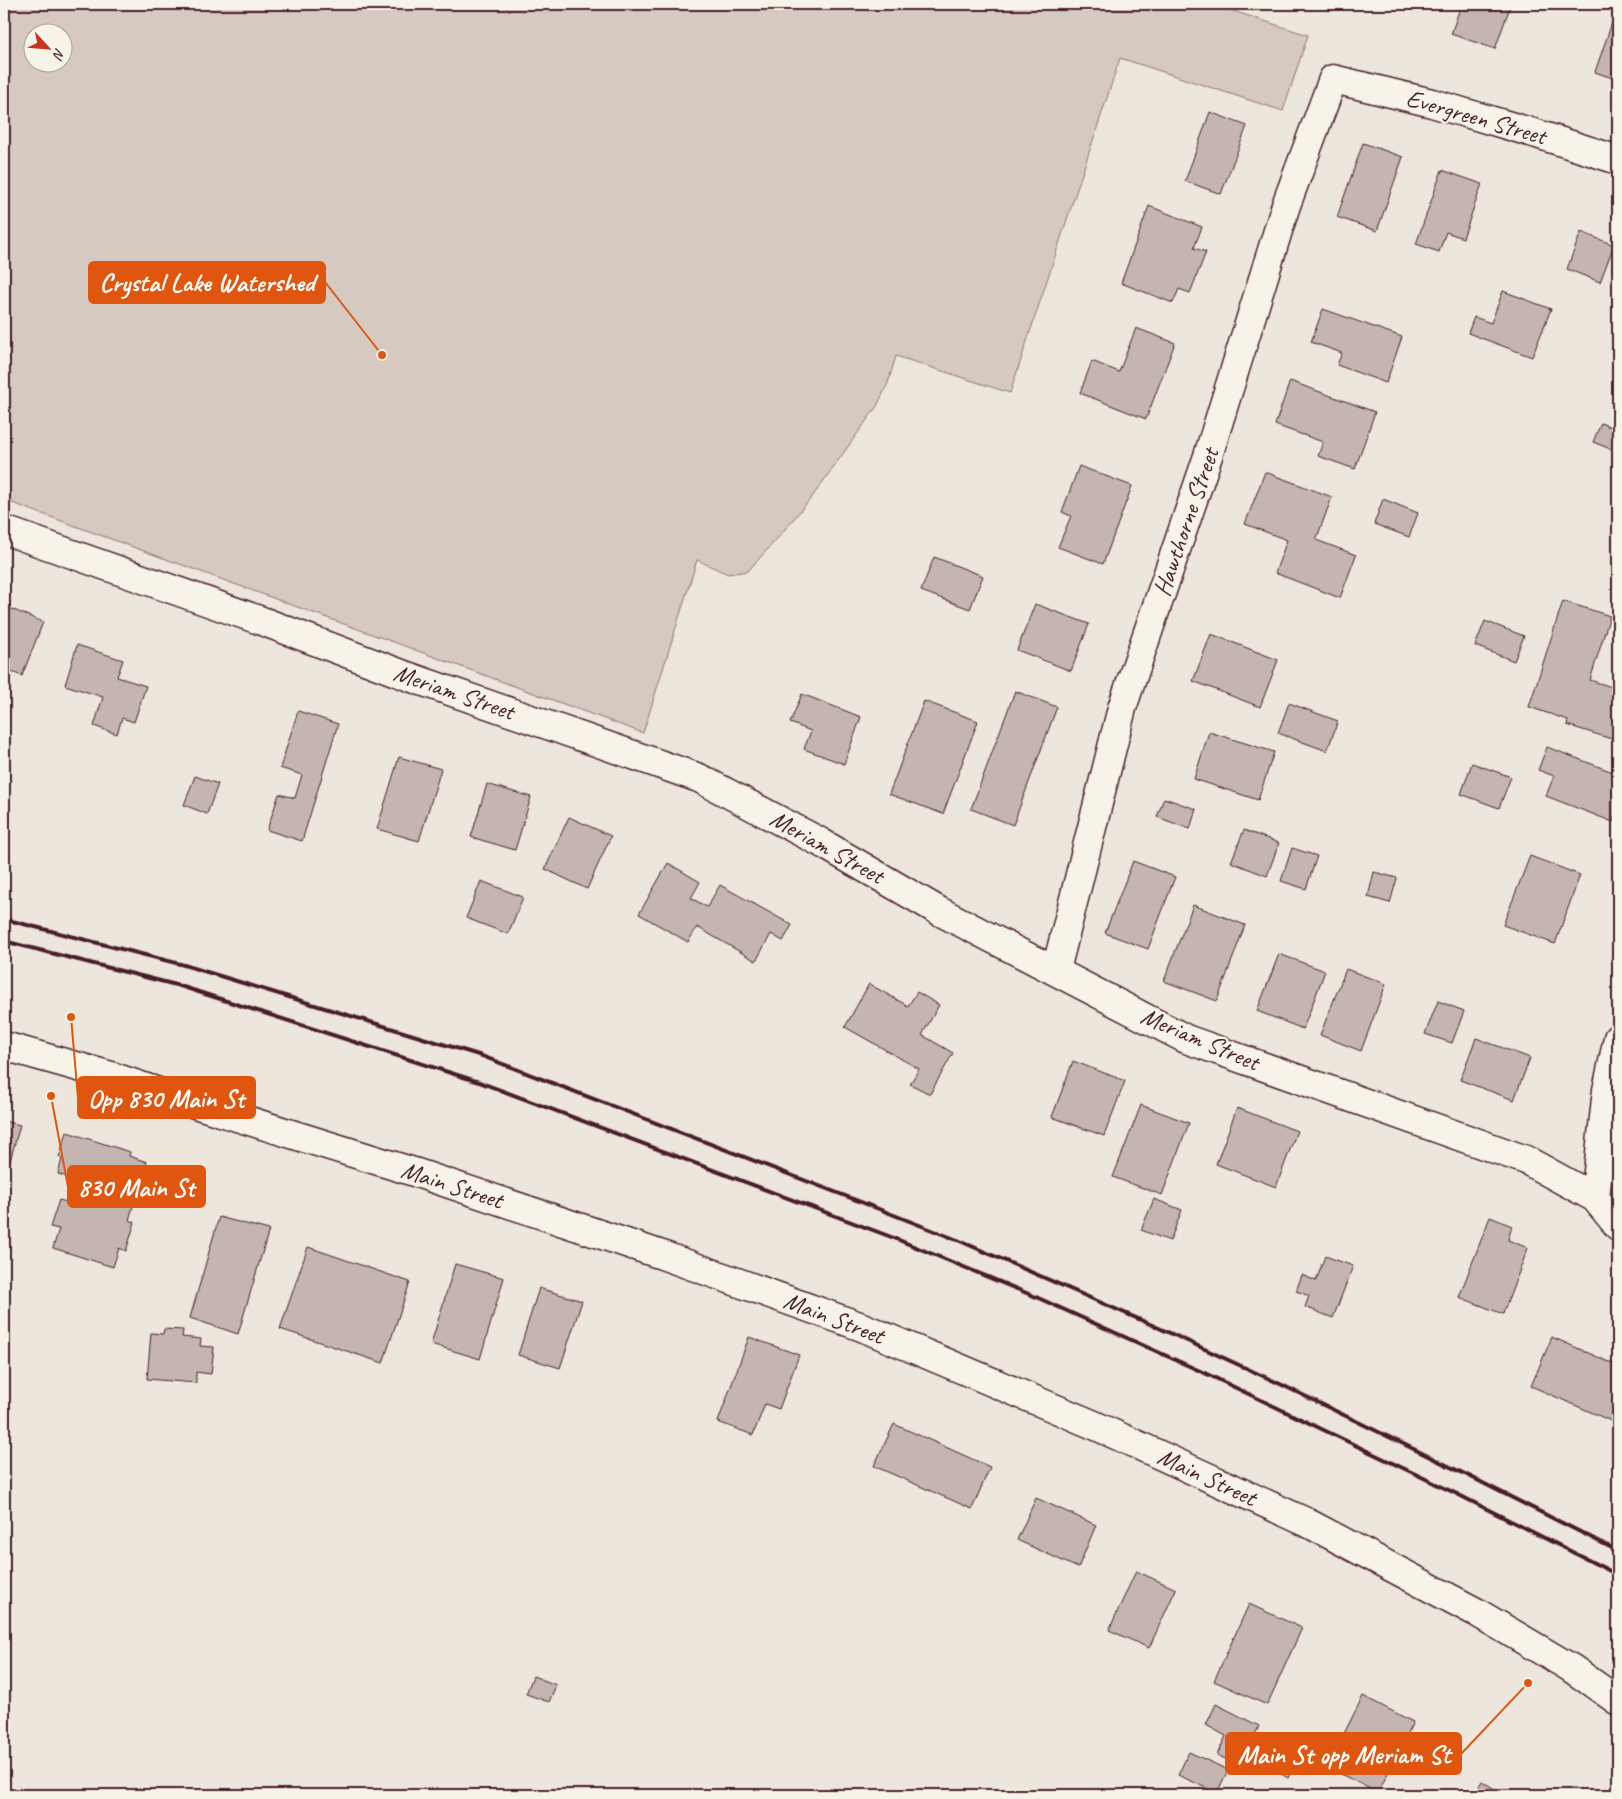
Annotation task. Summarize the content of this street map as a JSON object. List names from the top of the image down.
{
  "streets": {
    "street": [
      "Evergreen Street",
      "Hawthorne Street",
      "Meriam Street",
      "Main Street"
    ]
  },
  "crossings": [
    ["Evergreen Street", "Hawthorne Street"],
    ["Hawthorne Street", "Meriam Street"]
  ],
  "places": [
    "Crystal Lake Watershed",
    "Opp 830 Main St",
    "830 Main St",
    "Main St opp Meriam St"
  ],
  "north": "bottom right"
}
